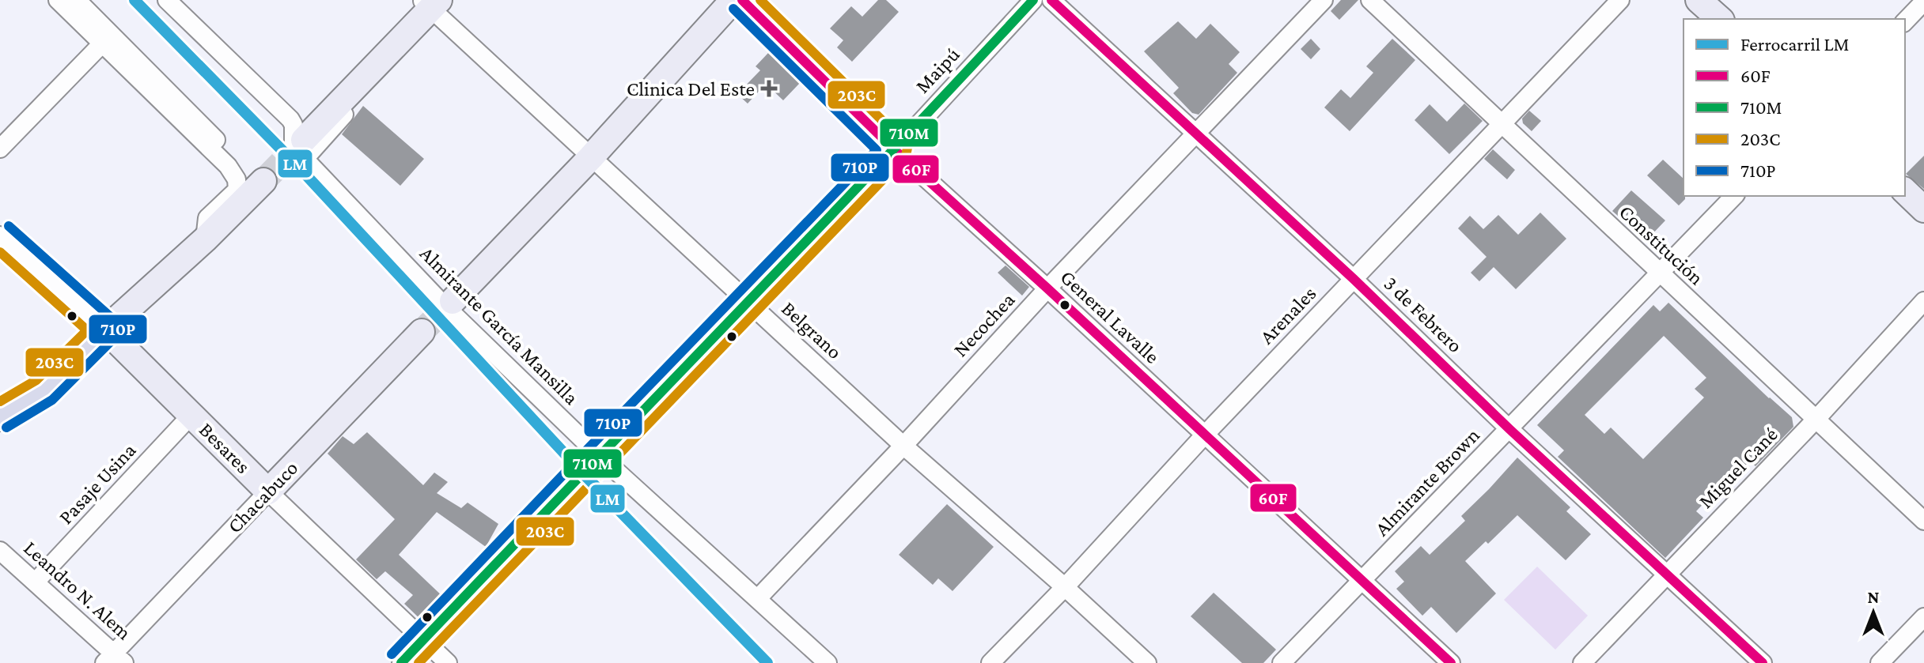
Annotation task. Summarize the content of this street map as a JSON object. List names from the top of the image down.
{
  "streets": {
    "street": [
      "Maipú",
      "Constitución",
      "3 de Febrero",
      "Arenales",
      "General Lavalle",
      "Necochea",
      "Almirante García Mansilla",
      "Belgrano",
      "Besares",
      "Miguel Cané",
      "Almirante Brown",
      "Pasaje Usina",
      "Chacabuco",
      "Leandro N. Alem"
    ]
  },
  "crossings": [
    ["Maipú", "General Lavalle"],
    ["Maipú", "Almirante García Mansilla"],
    ["Maipú", "Belgrano"],
    ["Maipú", "Besares"],
    ["Constitución", "Arenales"],
    ["Constitución", "Miguel Cané"],
    ["Constitución", "Almirante Brown"],
    ["3 de Febrero", "Arenales"],
    ["3 de Febrero", "Necochea"],
    ["3 de Febrero", "Miguel Cané"],
    ["3 de Febrero", "Almirante Brown"],
    ["Arenales", "General Lavalle"],
    ["Arenales", "Belgrano"],
    ["General Lavalle", "Necochea"],
    ["General Lavalle", "Almirante Brown"],
    ["Necochea", "Almirante García Mansilla"],
    ["Necochea", "Belgrano"],
    ["Besares", "Pasaje Usina"],
    ["Besares", "Chacabuco"],
    ["Pasaje Usina", "Leandro N. Alem"],
    ["Chacabuco", "Leandro N. Alem"]
  ],
  "places": {
    "health": ["Clinica Del Este"]
  },
  "lines": [
    "rail line LM",
    "transit line 60F",
    "transit line 710M",
    "transit line 203C",
    "transit line 710P"
  ],
  "legend": [
    "Ferrocarril LM",
    "60F",
    "710M",
    "203C",
    "710P"
  ],
  "north": "top"
}
